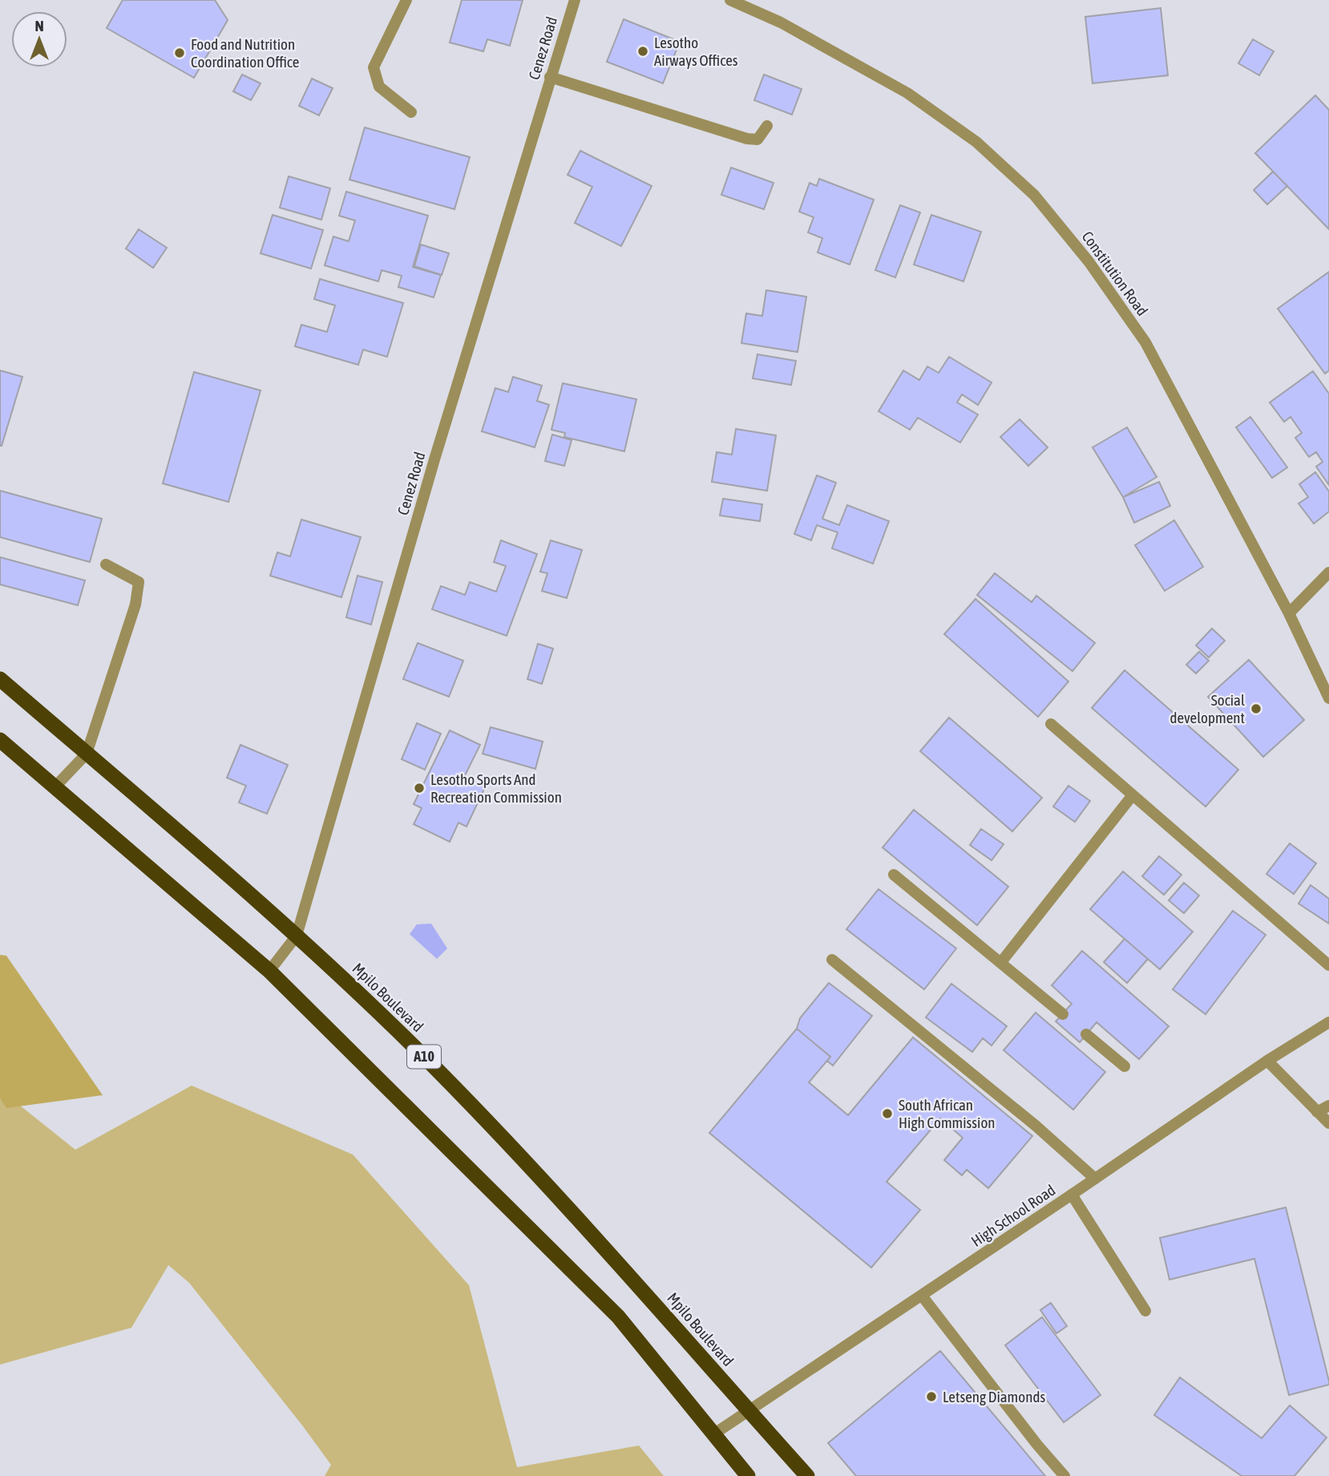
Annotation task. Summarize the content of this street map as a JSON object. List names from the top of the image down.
{
  "streets": {
    "highway": ["Mpilo Boulevard", "A10"],
    "street": ["Cenez Road", "Constitution Road", "High School Road"]
  },
  "crossings": [
    ["Cenez Road", "Mpilo Boulevard"],
    ["Mpilo Boulevard", "High School Road"]
  ],
  "places": [
    "Lesotho Airways Offices",
    "Food and Nutrition Coordination Office",
    "Social development",
    "Lesotho Sports And Recreation Commission",
    "South African High Commission",
    "Letseng Diamonds"
  ],
  "north": "top"
}
